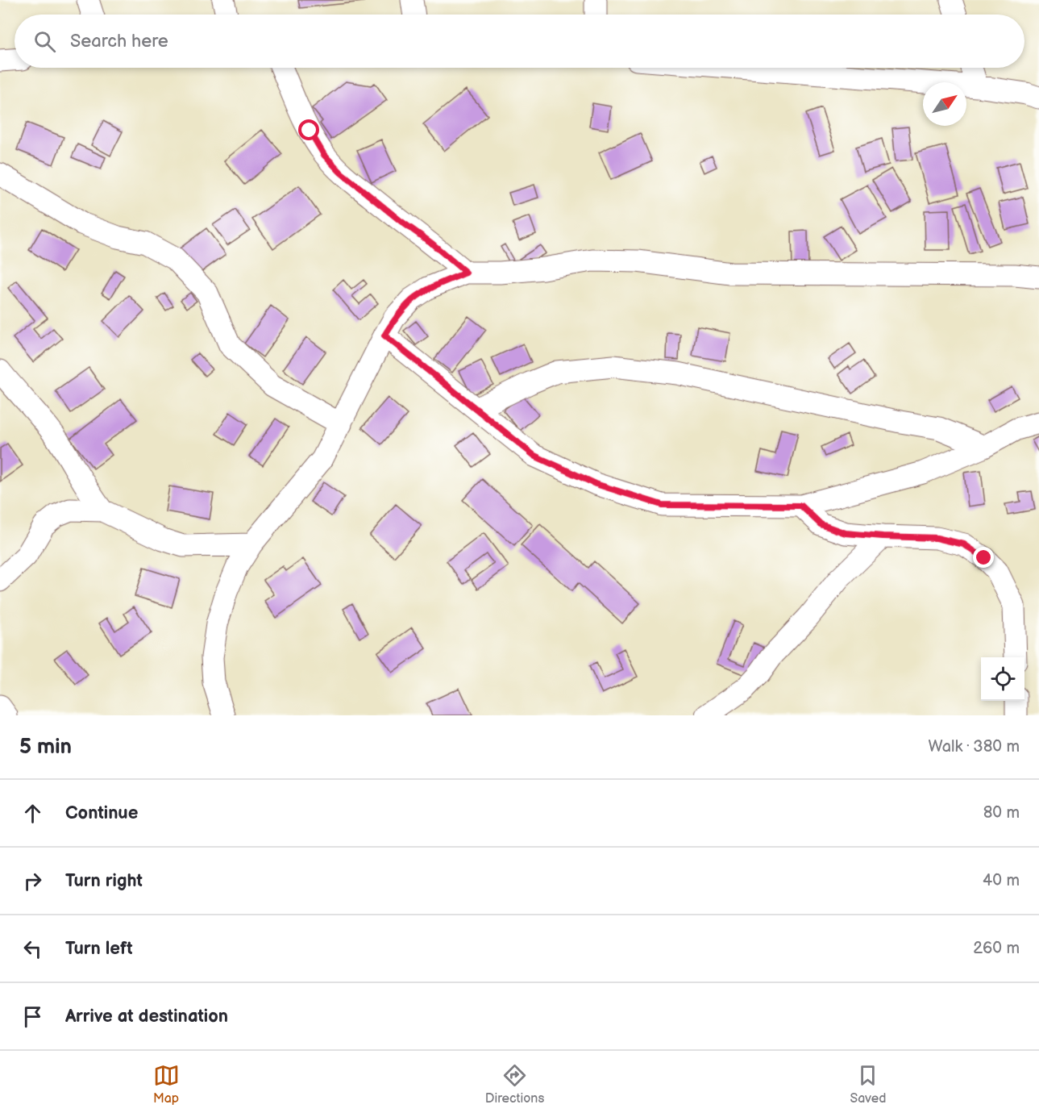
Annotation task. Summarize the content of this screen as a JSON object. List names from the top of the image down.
{
  "north": "top right",
  "page": {
    "search": "Search here",
    "heading": ["5 min", "Walk · 380 m"],
    "list": [
      ["Continue", "80 m"],
      ["Turn right", "40 m"],
      ["Turn left", "260 m"],
      "Arrive at destination"
    ],
    "nav": ["Map", "Directions", "Saved"]
  }
}
